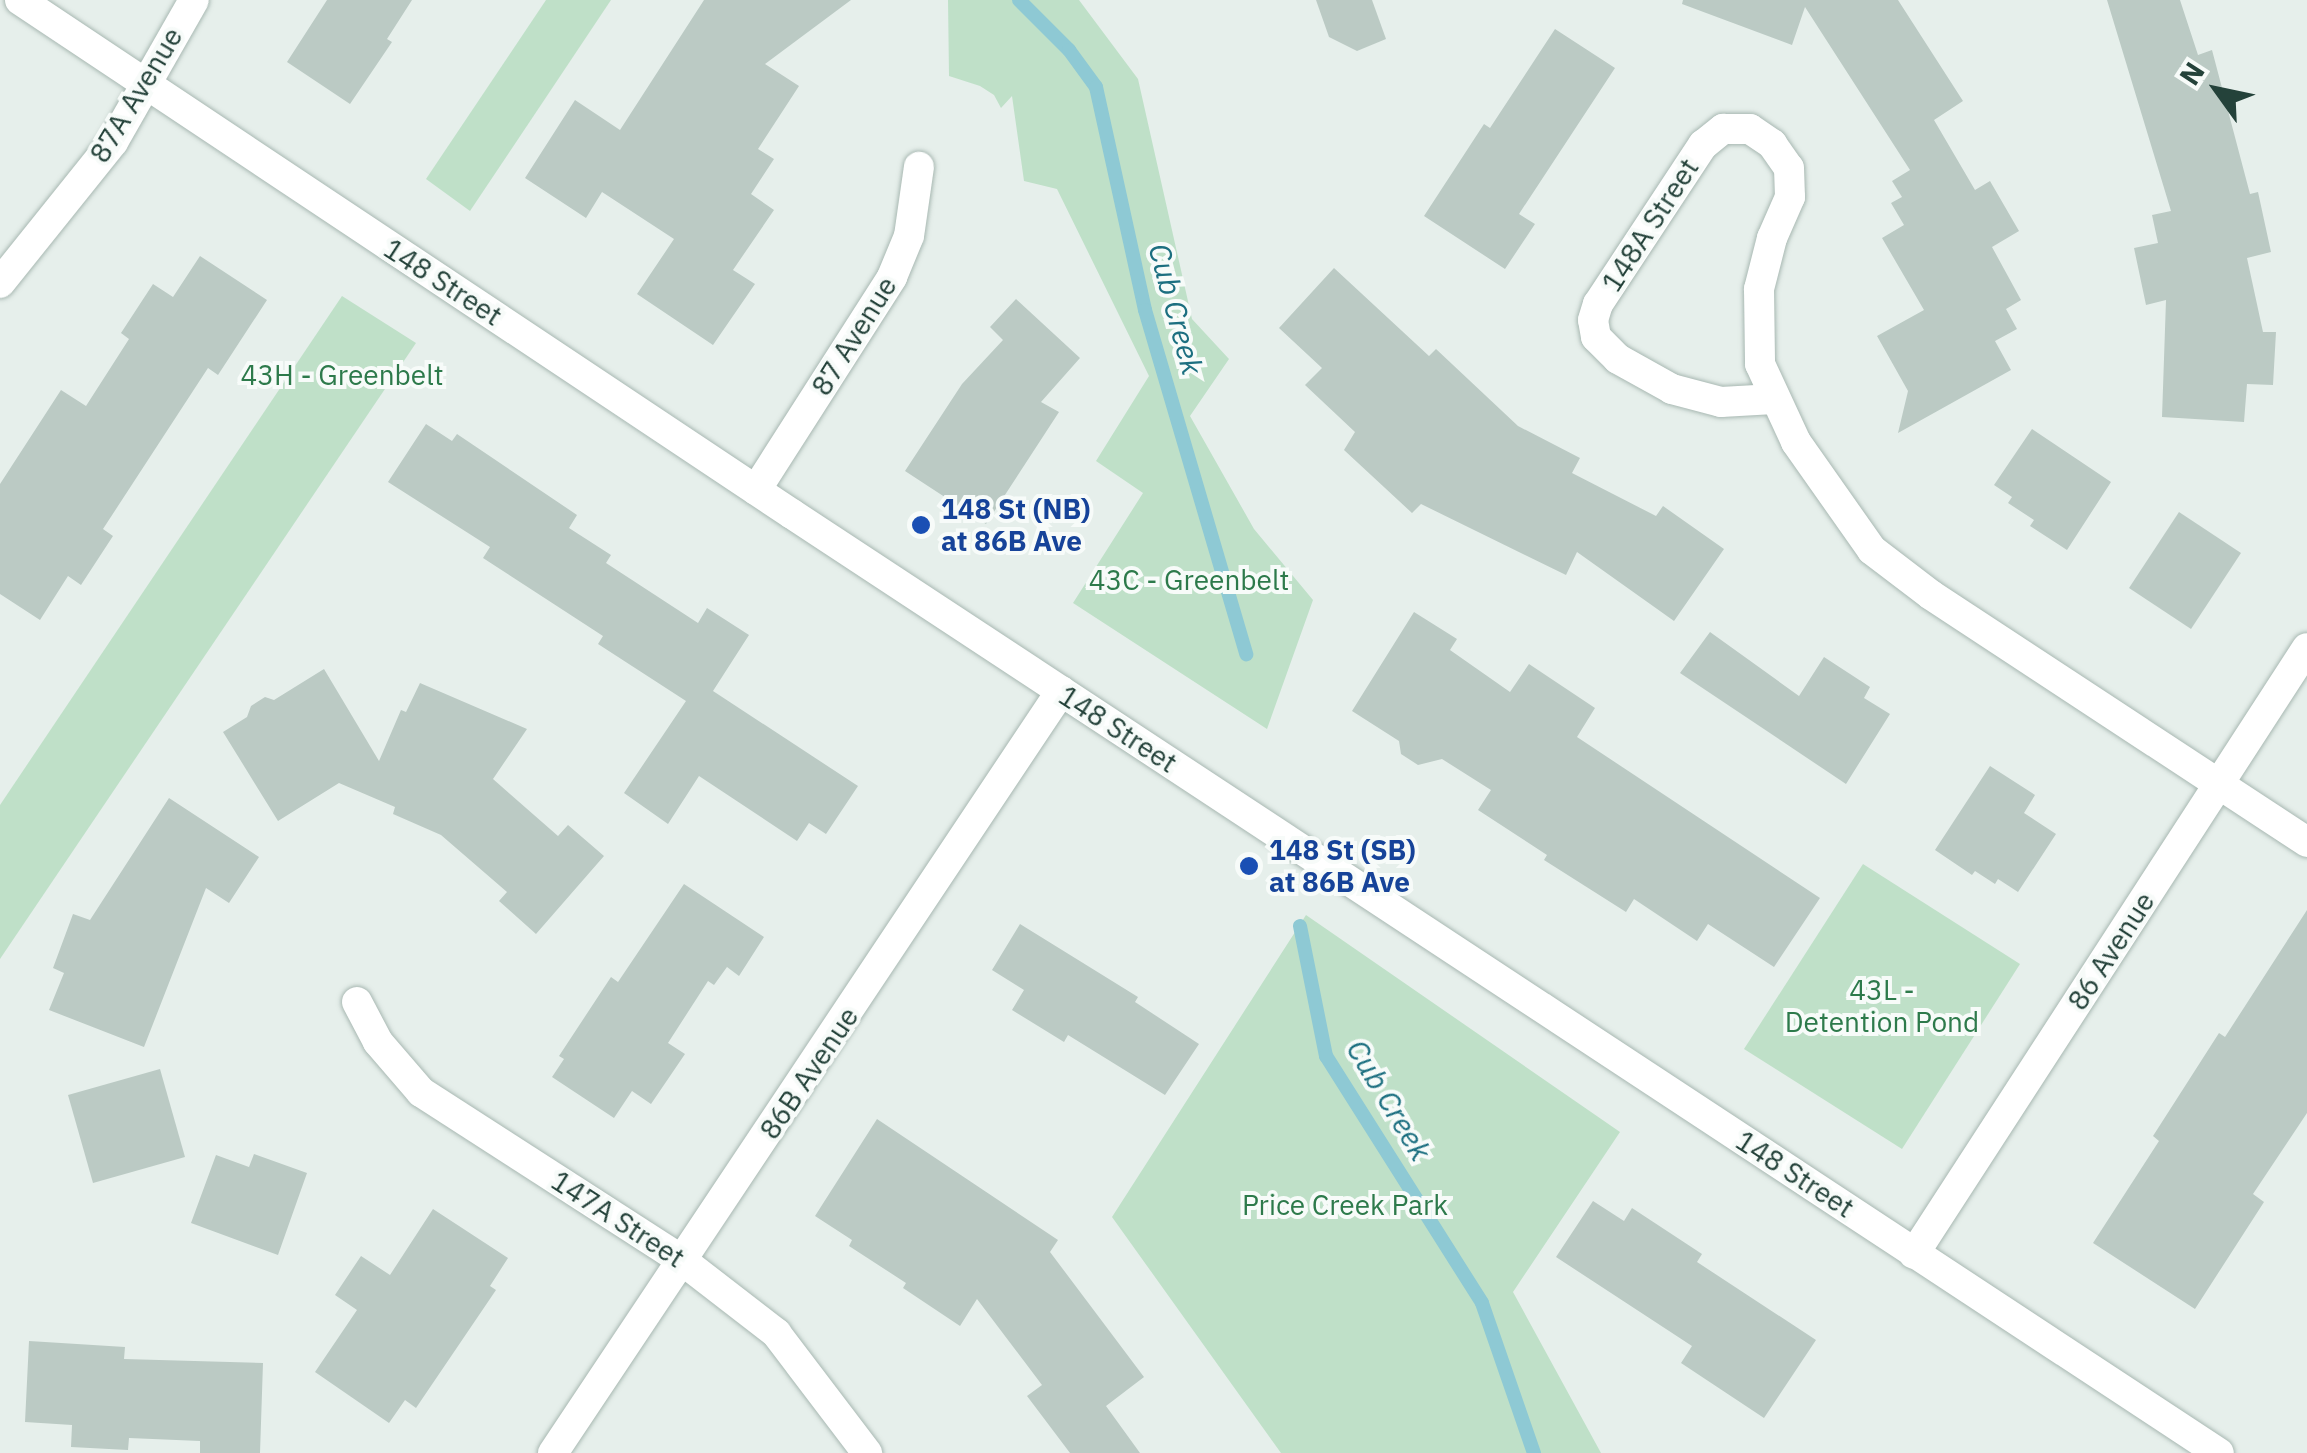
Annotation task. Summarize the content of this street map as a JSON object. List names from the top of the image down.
{
  "streets": {
    "street": [
      "87A Avenue",
      "148A Street",
      "148 Street",
      "87 Avenue",
      "86 Avenue",
      "86B Avenue",
      "147A Street"
    ]
  },
  "crossings": [
    ["87A Avenue", "148 Street"],
    ["148A Street", "86 Avenue"],
    ["148 Street", "87 Avenue"],
    ["148 Street", "86 Avenue"],
    ["148 Street", "86B Avenue"],
    ["86B Avenue", "147A Street"]
  ],
  "water": ["Cub Creek"],
  "parks": [
    "43H - Greenbelt",
    "43C - Greenbelt",
    "43L - Detention Pond",
    "Price Creek Park"
  ],
  "places": ["148 St (NB) at 86B Ave", "148 St (SB) at 86B Ave"],
  "north": "top left"
}
